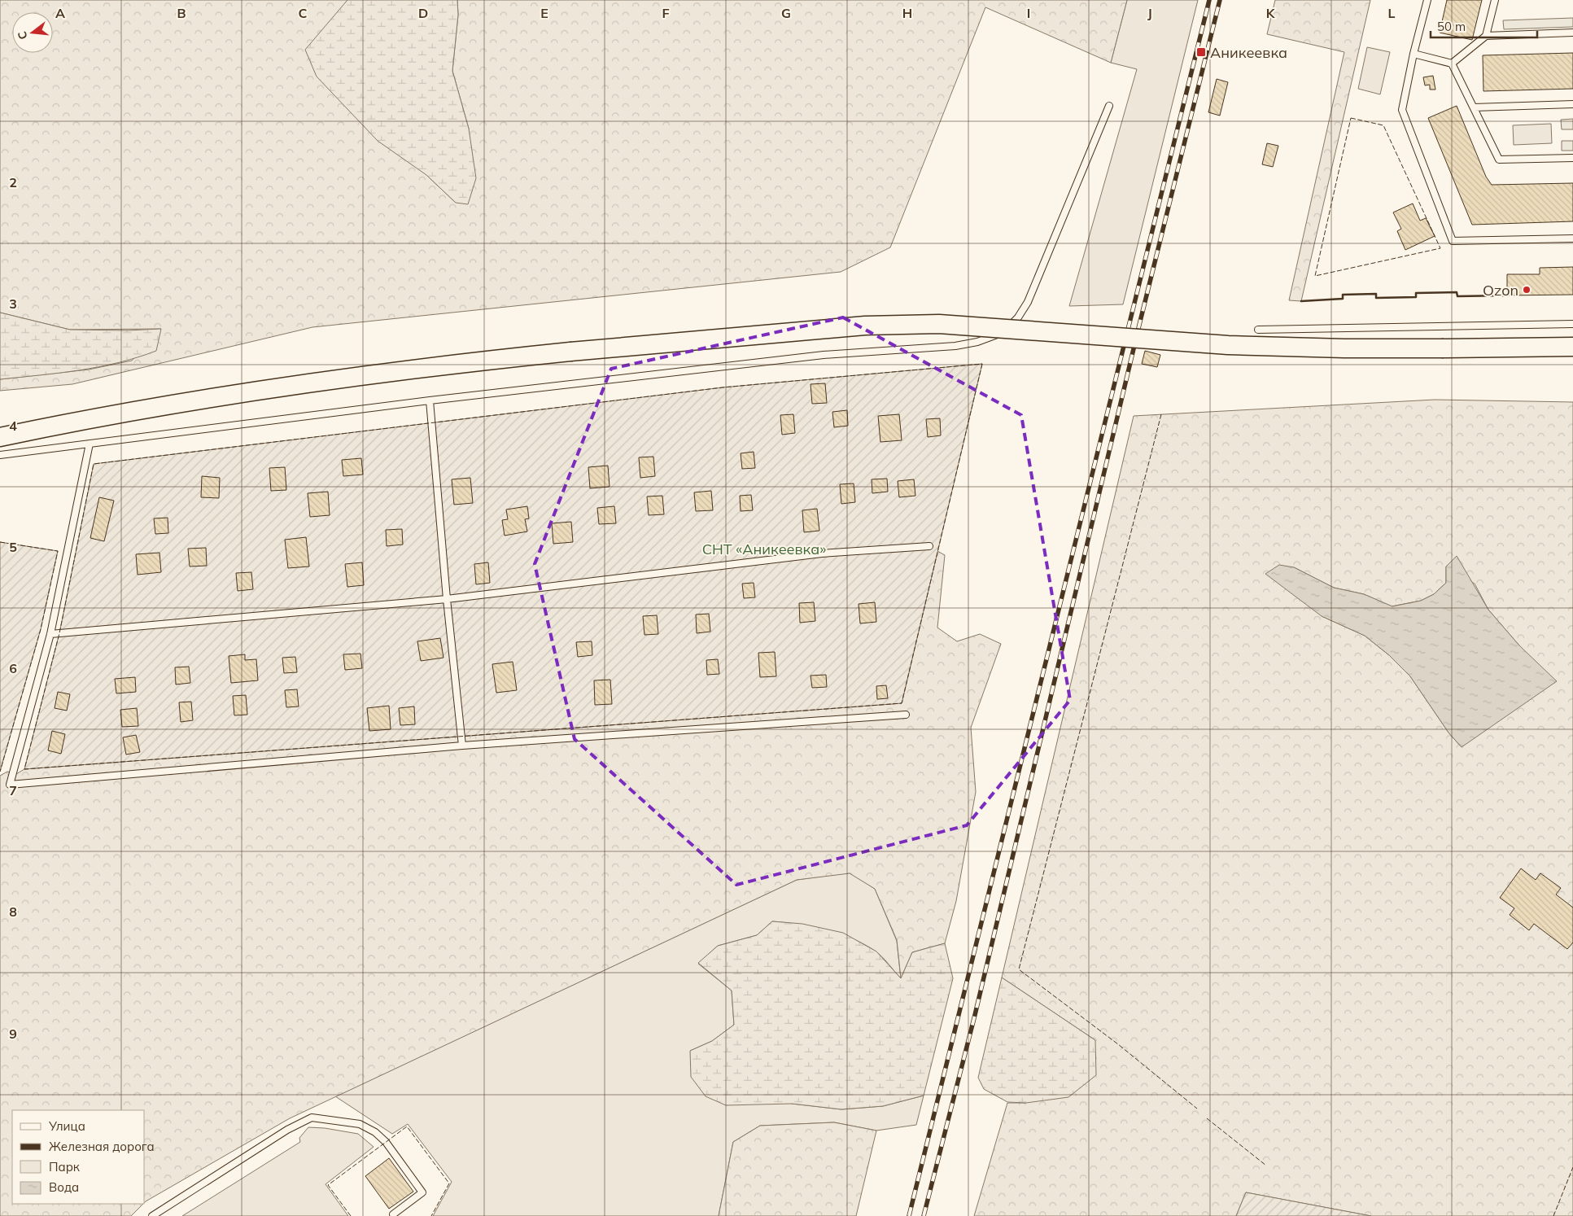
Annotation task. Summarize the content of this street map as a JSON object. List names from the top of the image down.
{
  "parks": ["СНТ «Аникеевка»"],
  "places": {
    "transit": ["Аникеевка"],
    "other": ["Ozon"]
  },
  "legend": [
    "Улица",
    "Железная дорога",
    "Парк",
    "Вода"
  ],
  "scale_bar": "50 m",
  "north": "left",
  "grid": {
    "columns": [
      "A",
      "B",
      "C",
      "D",
      "E",
      "F",
      "G",
      "H",
      "I",
      "J",
      "K",
      "L"
    ],
    "rows": [
      "2",
      "3",
      "4",
      "5",
      "6",
      "7",
      "8",
      "9"
    ]
  }
}
